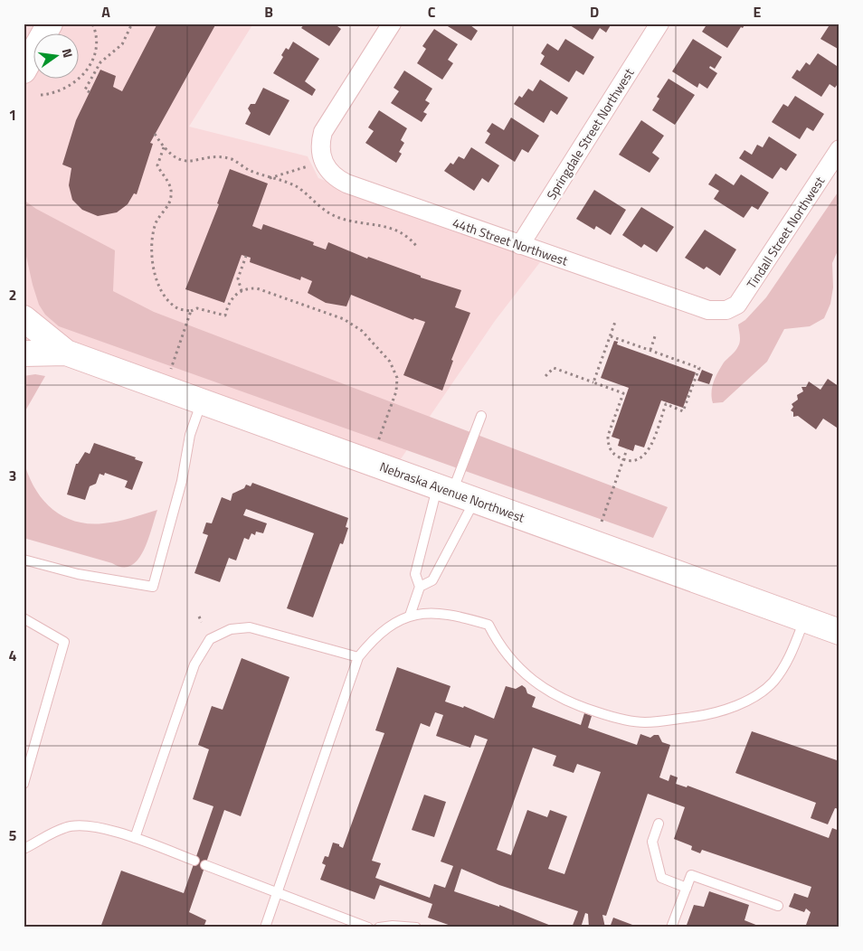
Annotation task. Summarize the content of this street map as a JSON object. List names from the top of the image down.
{
  "streets": {
    "main road": ["Nebraska Avenue Northwest"],
    "street": ["Springdale Street Northwest", "Tindall Street Northwest", "44th Street Northwest"]
  },
  "crossings": [
    ["Springdale Street Northwest", "44th Street Northwest"],
    ["Tindall Street Northwest", "44th Street Northwest"]
  ],
  "north": "right",
  "grid": {
    "columns": [
      "A",
      "B",
      "C",
      "D",
      "E"
    ],
    "rows": [
      "1",
      "2",
      "3",
      "4",
      "5"
    ]
  }
}
